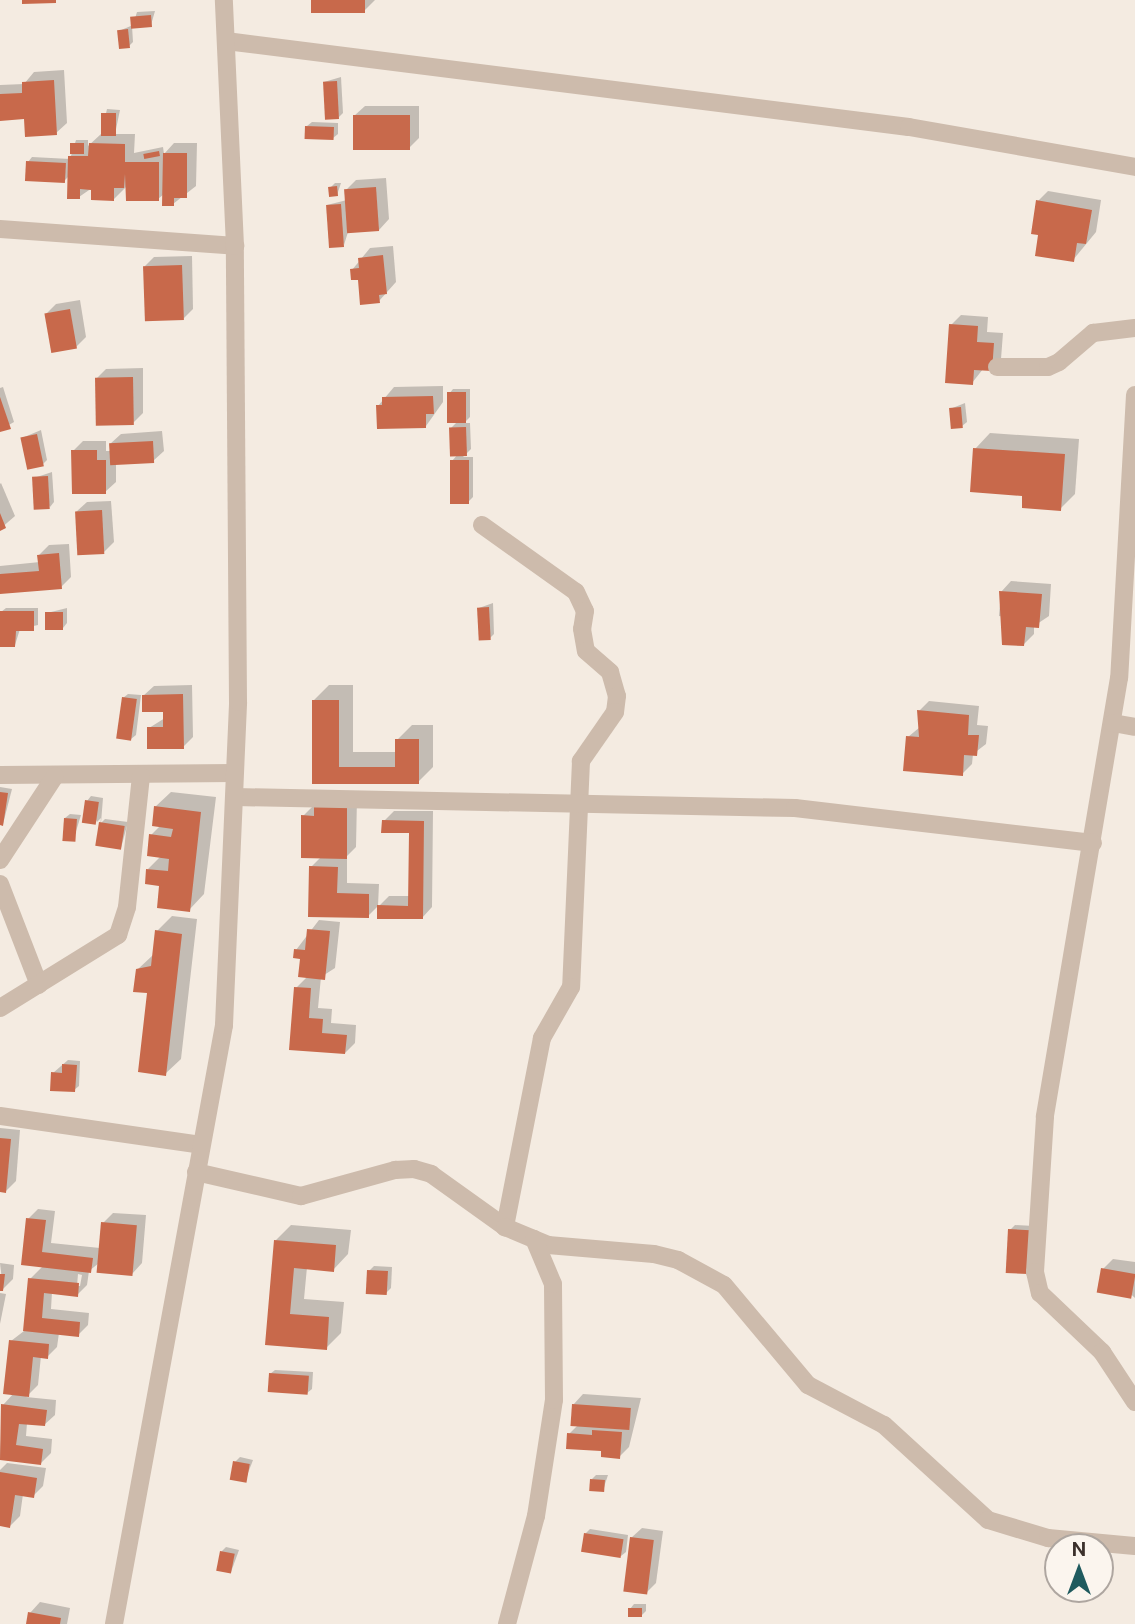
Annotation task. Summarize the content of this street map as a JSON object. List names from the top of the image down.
{
  "north": "top"
}
